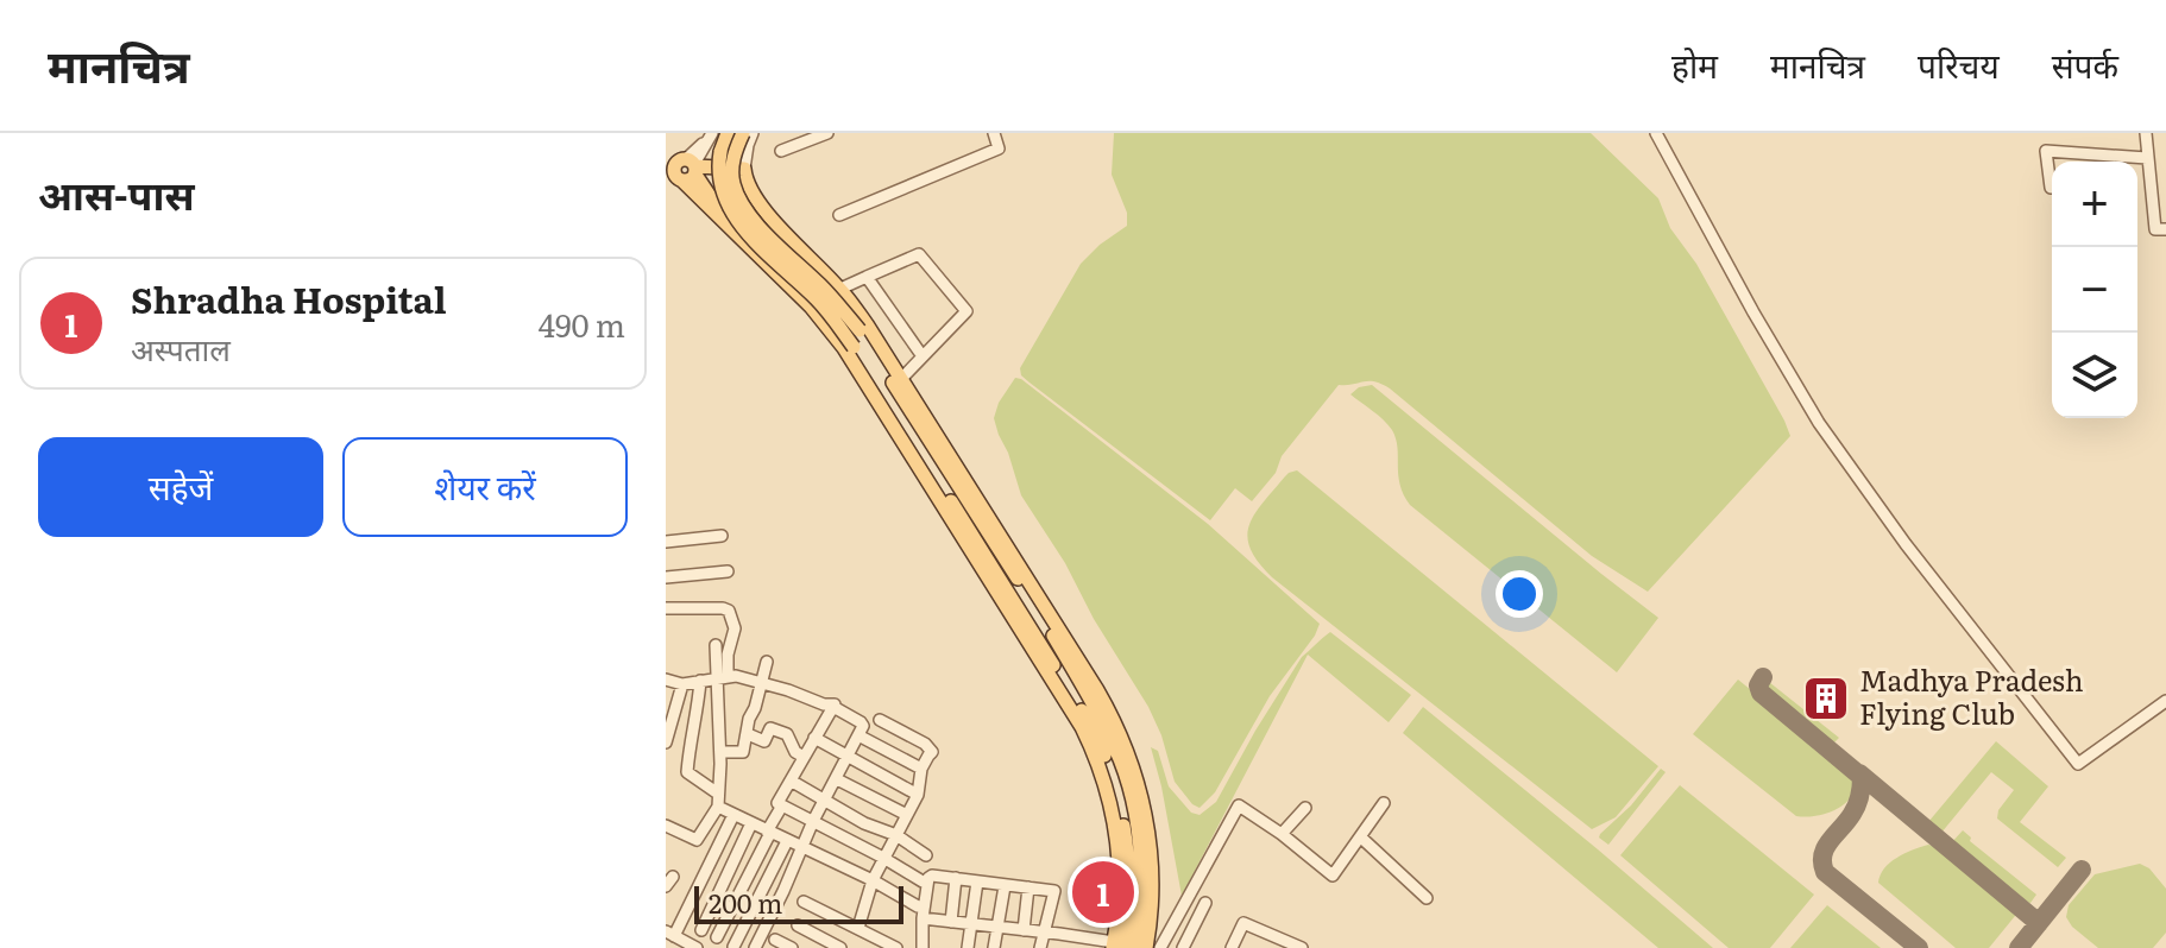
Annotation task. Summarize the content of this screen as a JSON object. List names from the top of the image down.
{
  "places": {
    "building": ["Madhya Pradesh Flying Club"]
  },
  "scale_bar": "200 m",
  "page": {
    "header": "मानचित्र",
    "nav": [
      "होम",
      "मानचित्र",
      "परिचय",
      "संपर्क"
    ],
    "heading": "आस-पास",
    "map_buttons": ["+", "−"],
    "list": [
      {
        "mark": "1",
        "name": "Shradha Hospital",
        "note": "अस्पताल",
        "value": "490 m"
      }
    ],
    "buttons": ["सहेजें", "शेयर करें"],
    "pins": "1",
    "scale": "200 m"
  }
}
